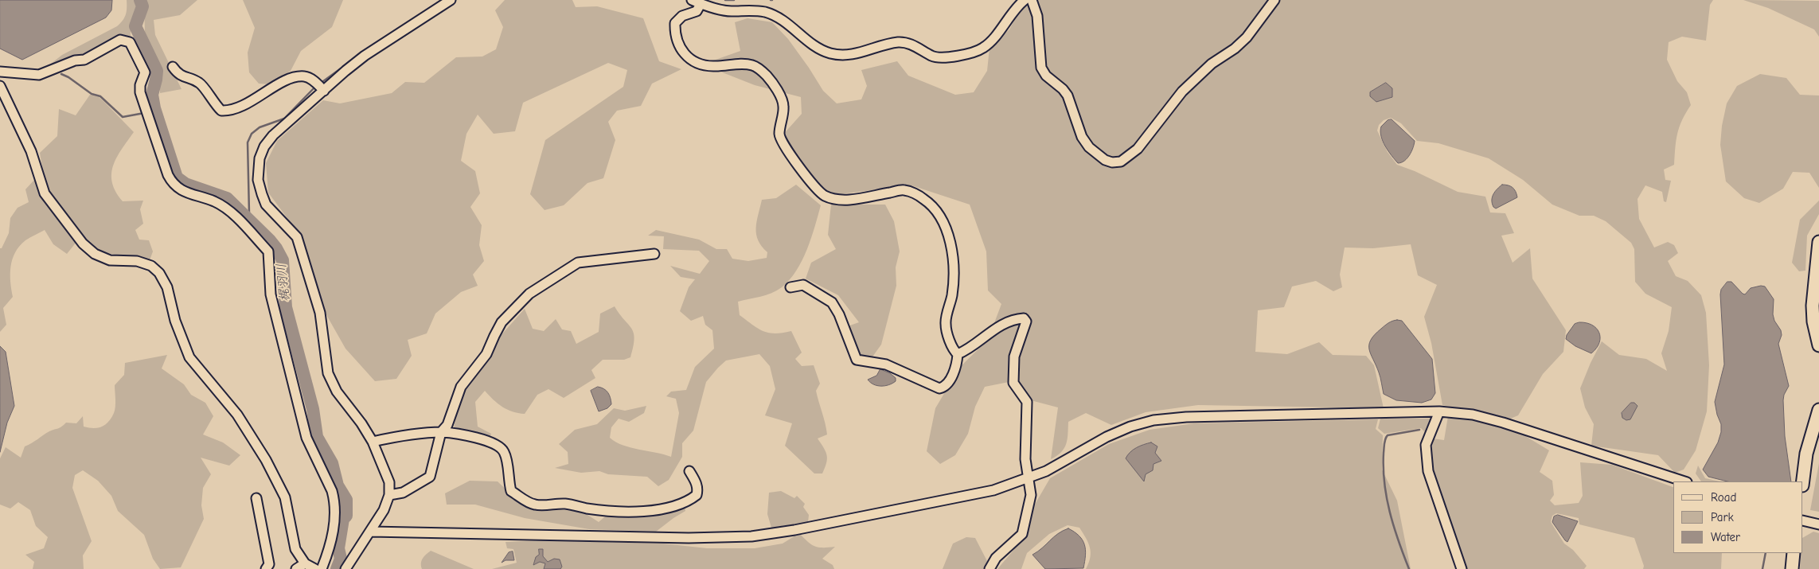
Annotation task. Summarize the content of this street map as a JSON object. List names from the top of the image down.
{
  "water": ["梶羽川"],
  "legend": ["Road", "Park", "Water"]
}
